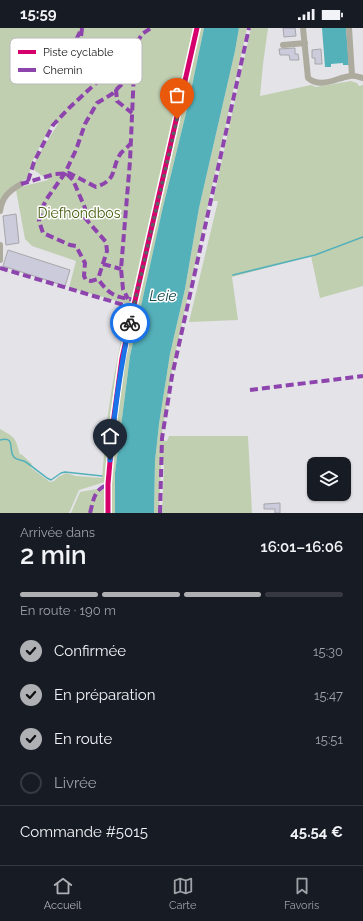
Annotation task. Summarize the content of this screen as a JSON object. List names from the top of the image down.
{
  "water": ["Leie"],
  "parks": ["Diefhondbos"],
  "legend": ["Piste cyclable", "Chemin"],
  "page": {
    "status": "15:59",
    "heading": ["2 min", "Arrivée dans", "16:01–16:06"],
    "panel": ["Commande #5015", "45.54 €"],
    "bar": "En route · 190 m",
    "list": [
      ["Confirmée", "15:30"],
      ["En préparation", "15:47"],
      ["En route", "15:51"],
      "Livrée"
    ],
    "tabs": ["Accueil", "Carte", "Favoris"]
  }
}
